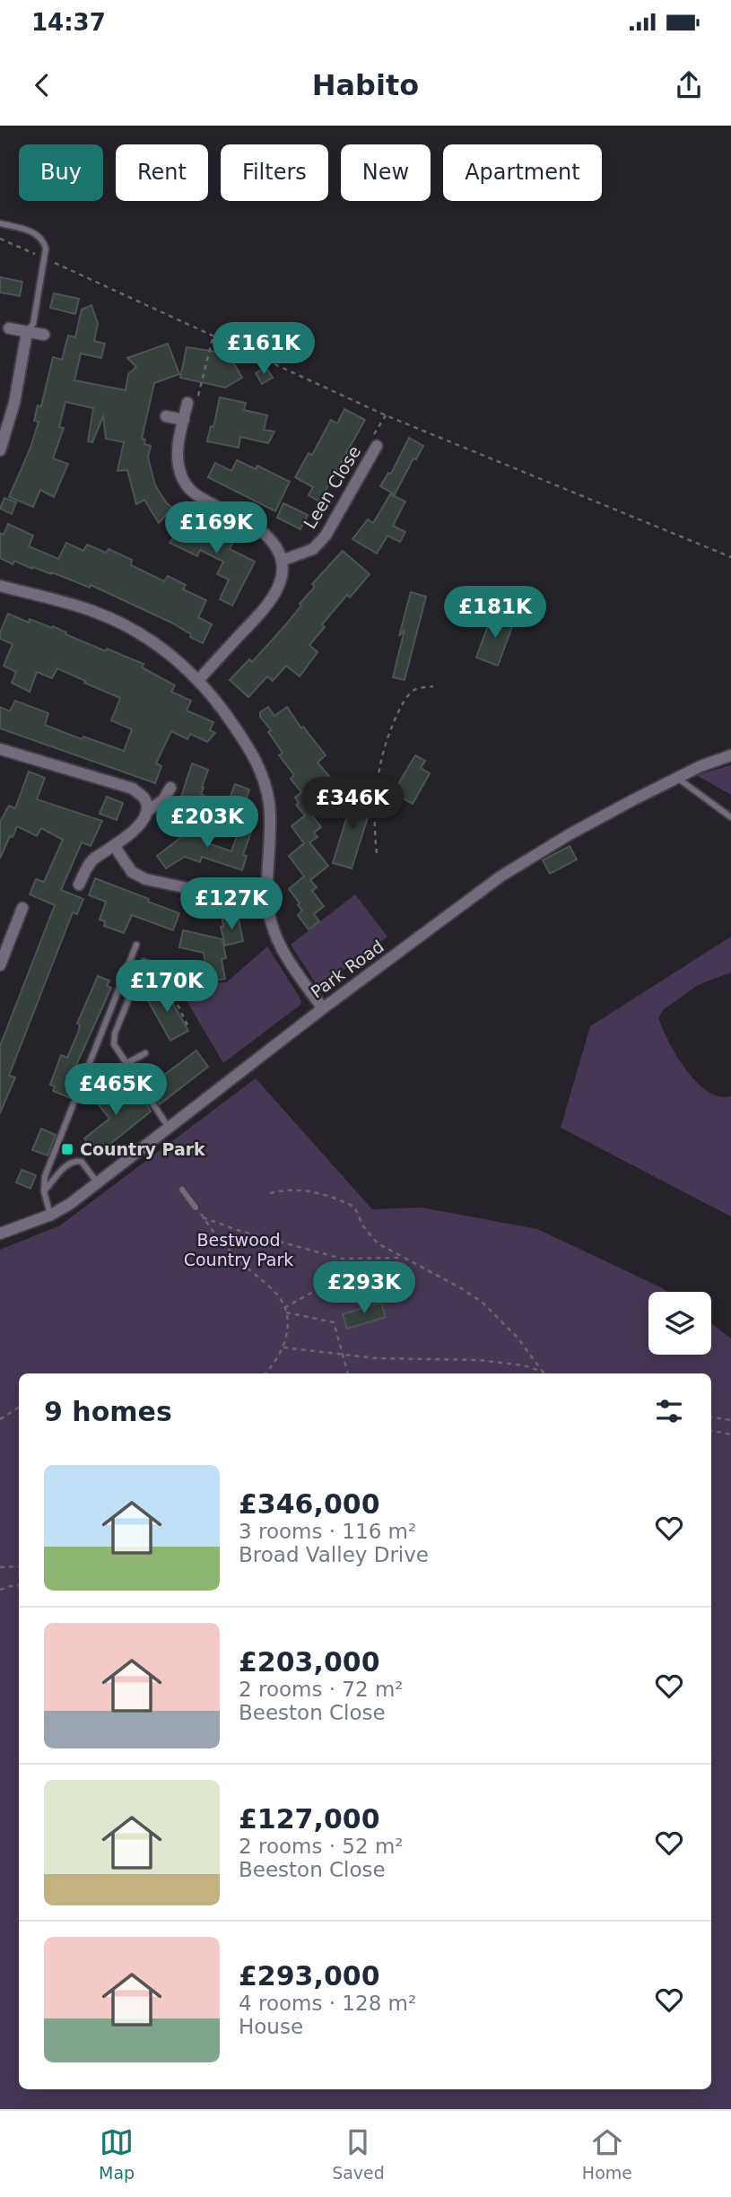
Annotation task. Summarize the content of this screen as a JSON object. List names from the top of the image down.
{
  "streets": {
    "street": ["Leen Close", "Park Road"]
  },
  "parks": ["Bestwood Country Park"],
  "places": {
    "transit": ["Country Park"]
  },
  "page": {
    "status": "14:37",
    "header": "Habito",
    "chip": [
      "Buy",
      "Rent",
      "Filters",
      "New",
      "Apartment"
    ],
    "price": [
      "£161K",
      "£169K",
      "£181K",
      "£346K",
      "£203K",
      "£127K",
      "£170K",
      "£465K",
      "£293K"
    ],
    "heading": "9 homes",
    "list": [
      {
        "name": "£346,000",
        "note": "3 rooms · 116 m² · Broad Valley Drive"
      },
      {
        "name": "£203,000",
        "note": "2 rooms · 72 m² · Beeston Close"
      },
      {
        "name": "£127,000",
        "note": "2 rooms · 52 m² · Beeston Close"
      },
      {
        "name": "£293,000",
        "note": "4 rooms · 128 m² · House"
      }
    ],
    "tabs": ["Map", "Saved", "Home"]
  }
}
